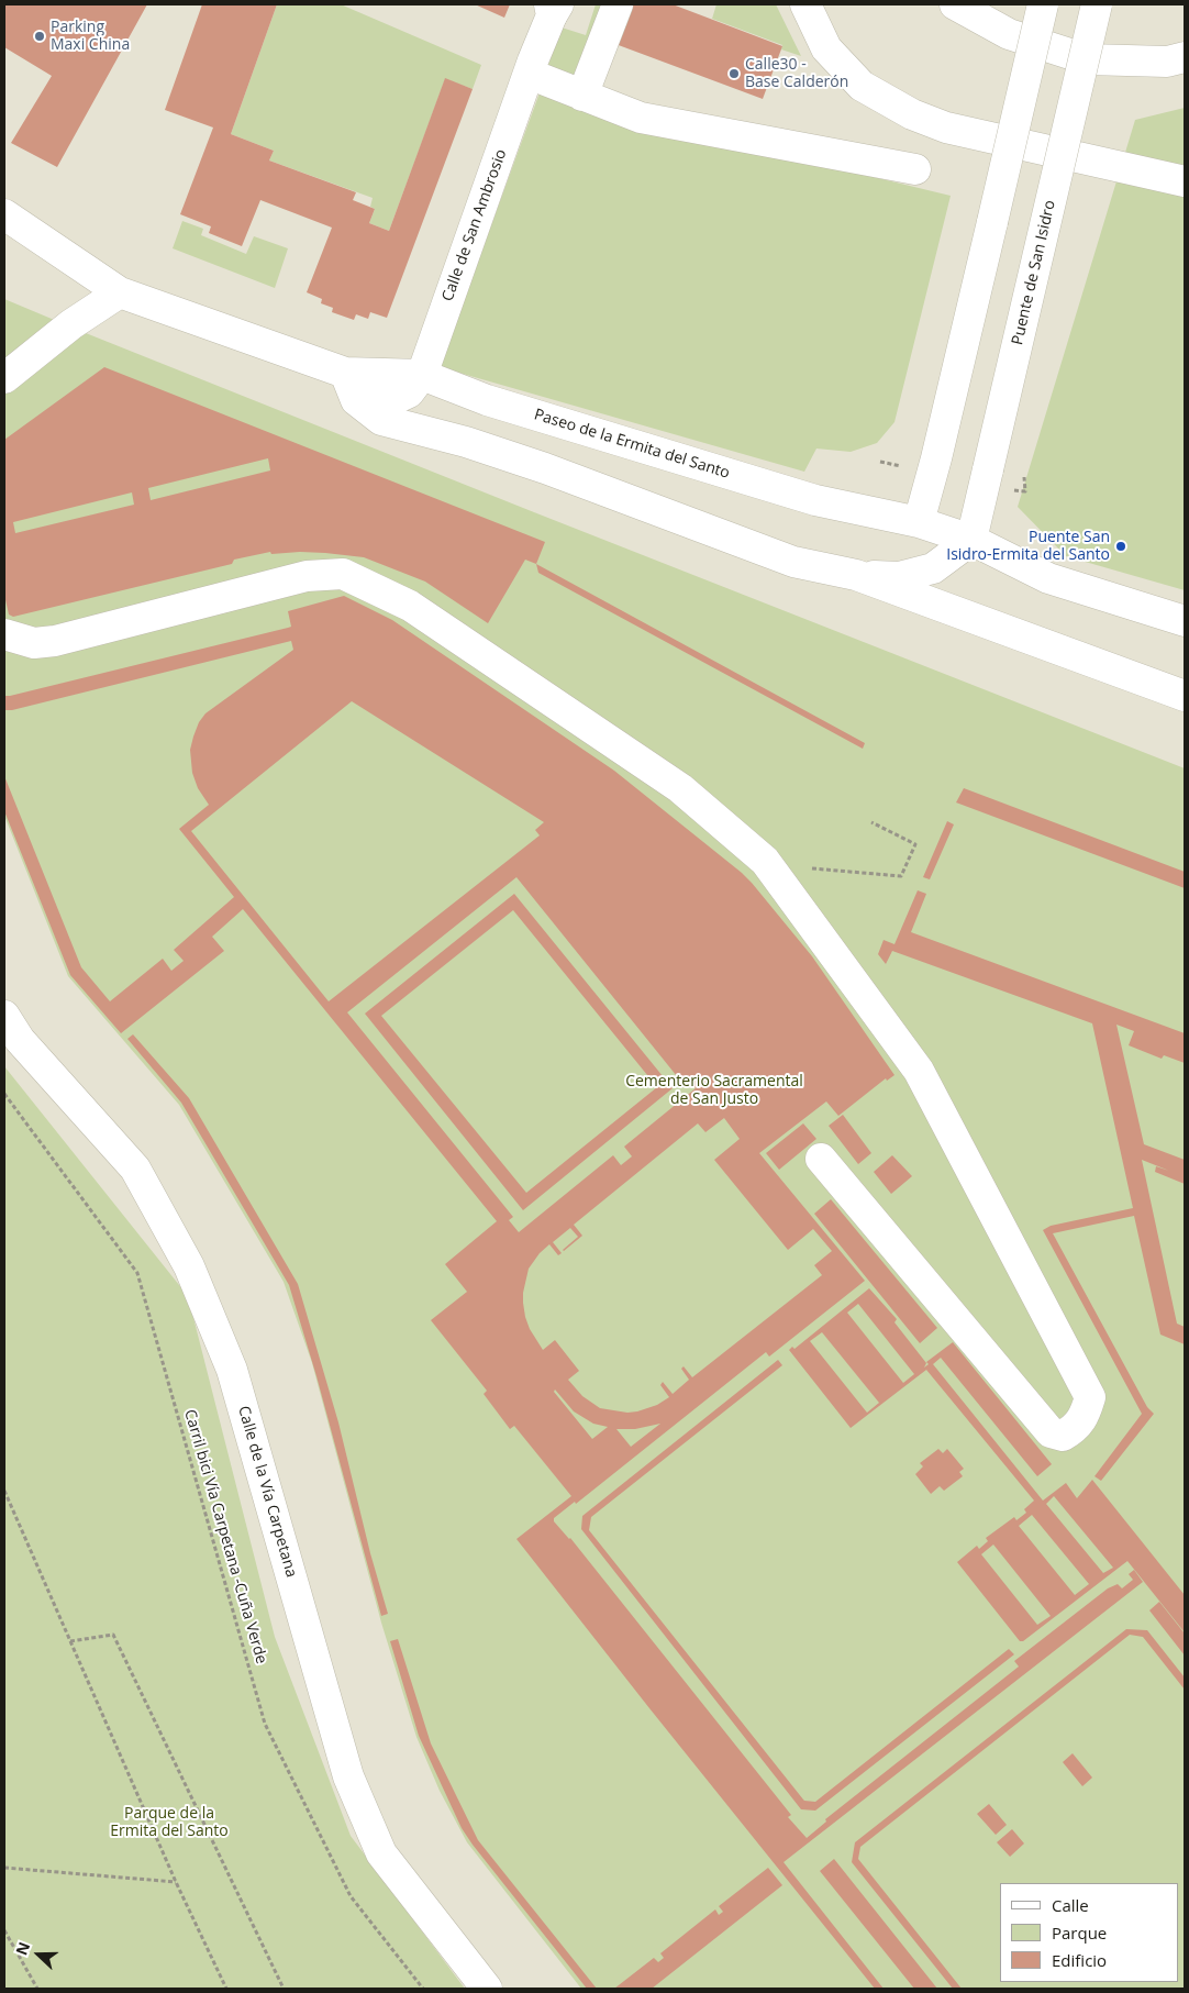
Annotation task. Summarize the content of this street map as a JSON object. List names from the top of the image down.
{
  "streets": {
    "main road": [
      "Calle de San Ambrosio",
      "Puente de San Isidro",
      "Paseo de la Ermita del Santo",
      "Calle de la Vía Carpetana"
    ],
    "path": ["Carril bici Vía Carpetana -Cuña Verde"]
  },
  "crossings": [
    ["Calle de San Ambrosio", "Paseo de la Ermita del Santo"],
    ["Puente de San Isidro", "Paseo de la Ermita del Santo"]
  ],
  "parks": ["Cementerio Sacramental de San Justo", "Parque de la Ermita del Santo"],
  "places": ["Parking Maxi China", "Calle30 - Base Calderón", "Puente San Isidro-Ermita del Santo"],
  "legend": ["Calle", "Parque", "Edificio"],
  "north": "left"
}
